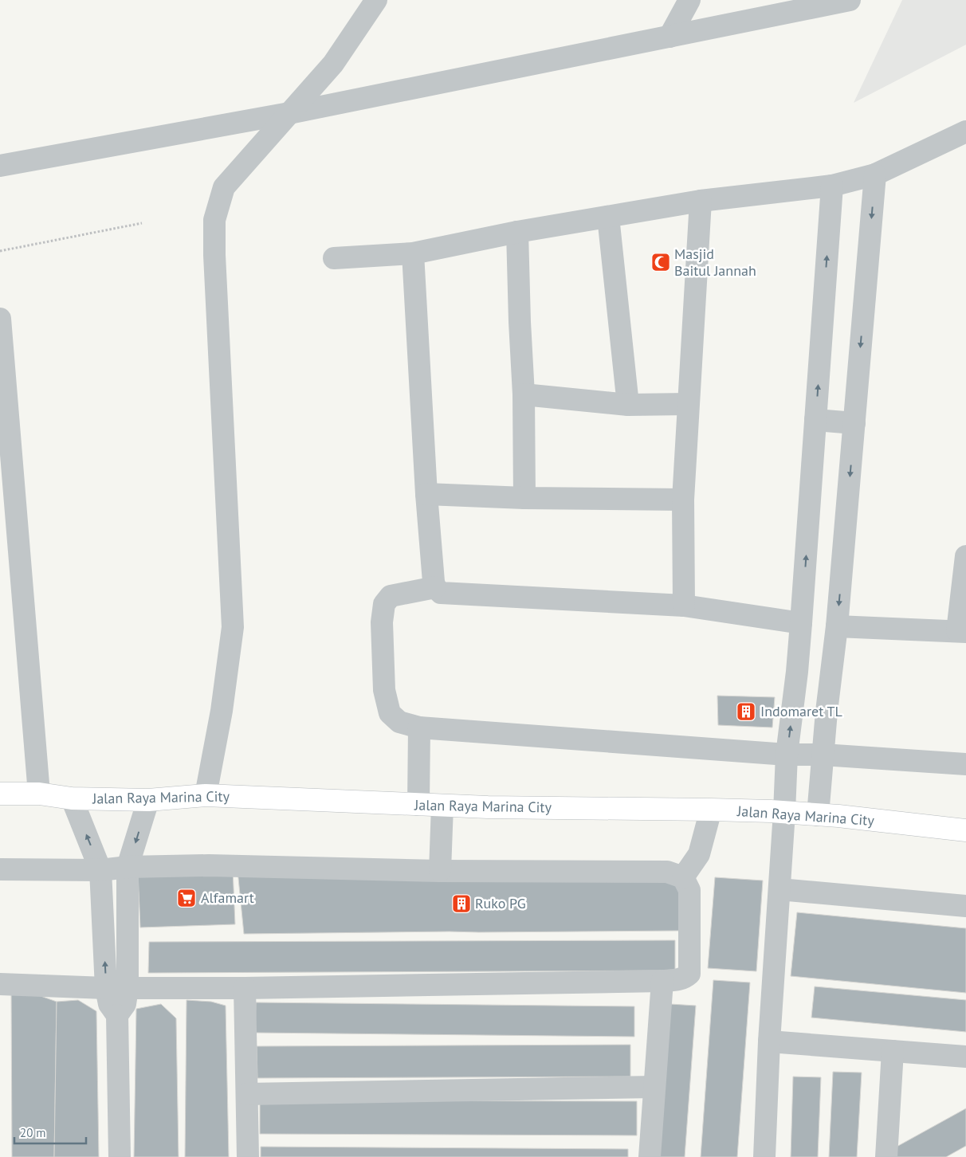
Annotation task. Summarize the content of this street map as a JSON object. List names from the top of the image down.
{
  "streets": {
    "main road": ["Jalan Raya Marina City"]
  },
  "places": {
    "mosque": ["Masjid Baitul Jannah"],
    "building": ["Indomaret TL", "Ruko PG"],
    "supermarket": ["Alfamart"]
  },
  "scale_bar": "20 m"
}
